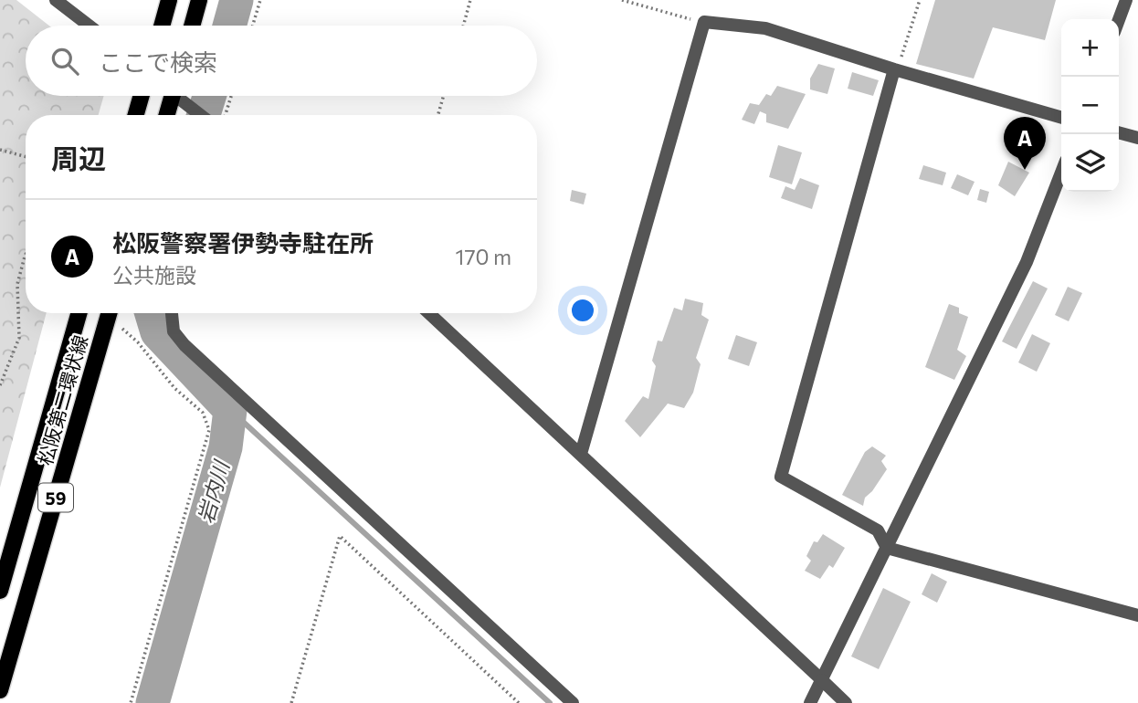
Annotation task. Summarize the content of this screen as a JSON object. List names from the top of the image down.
{
  "streets": {
    "main road": ["松阪第二環状線", "59"]
  },
  "water": ["岩内川"],
  "page": {
    "map_buttons": ["+", "−"],
    "search": "ここで検索",
    "heading": "周辺",
    "pins": "A",
    "list": [
      {
        "mark": "A",
        "name": "松阪警察署伊勢寺駐在所",
        "note": "公共施設",
        "value": "170 m"
      }
    ]
  }
}
